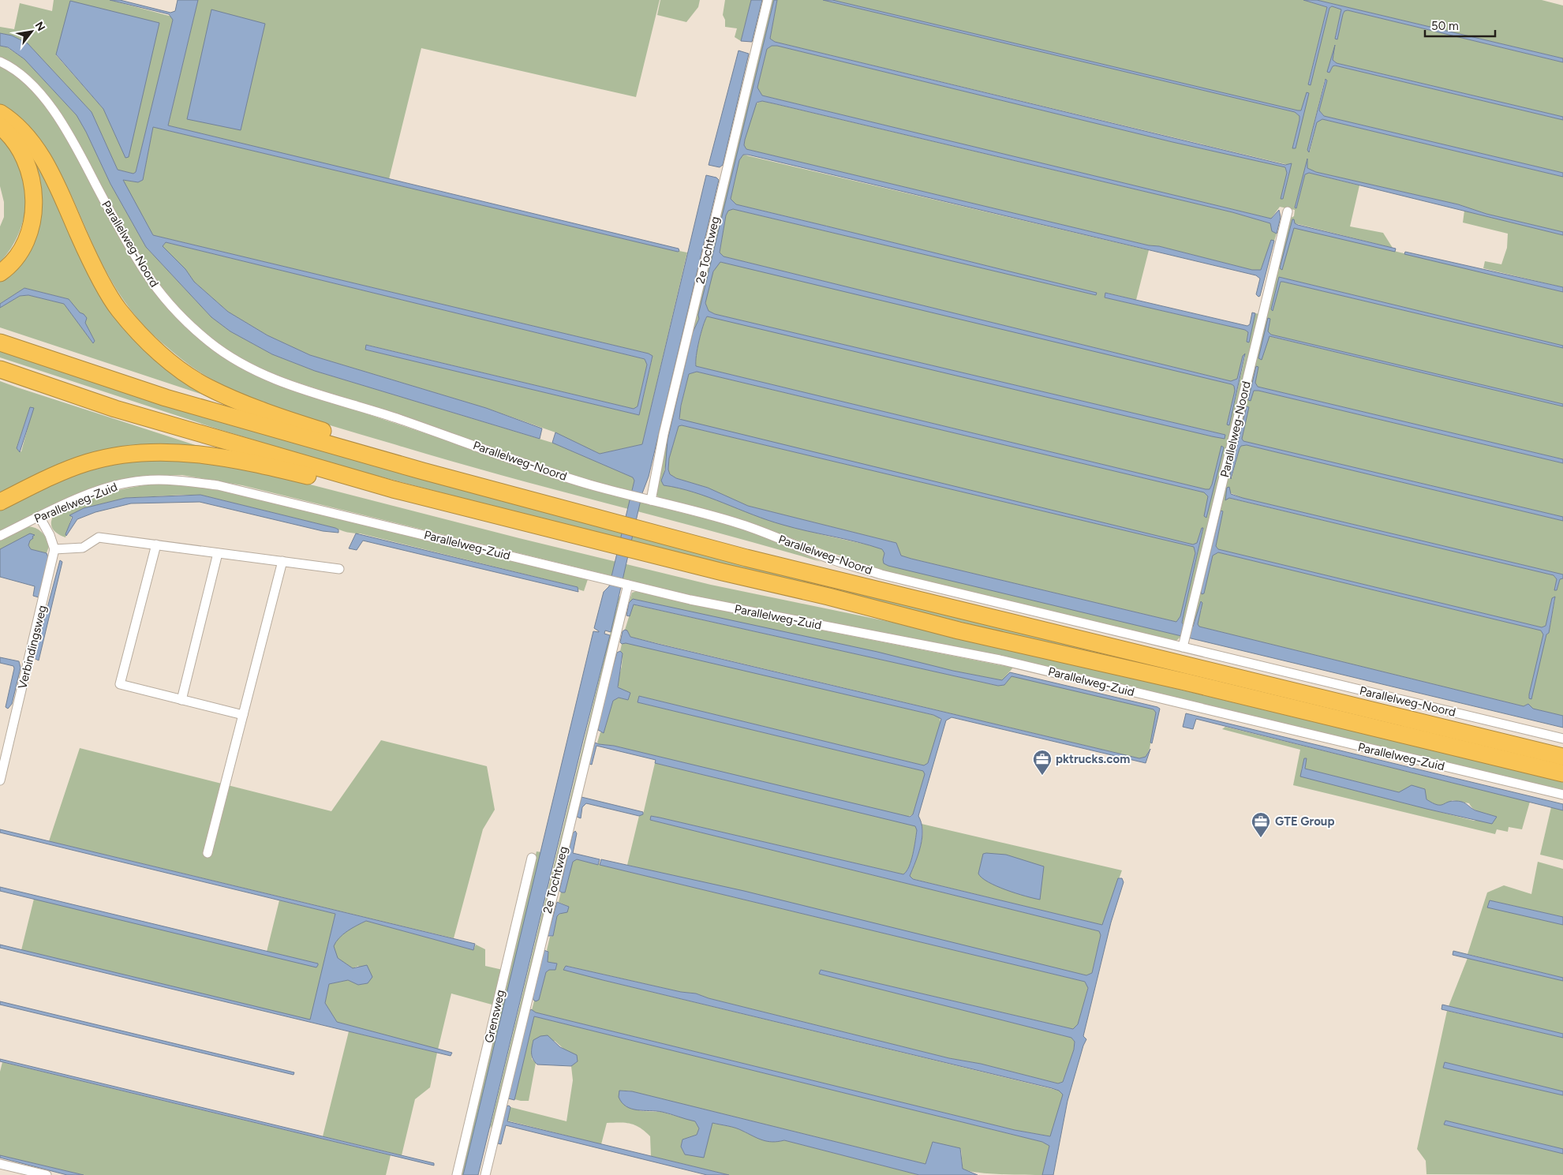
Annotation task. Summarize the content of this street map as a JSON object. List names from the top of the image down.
{
  "streets": {
    "street": [
      "Parallelweg-Noord",
      "2e Tochtweg",
      "Parallelweg-Zuid",
      "Verbindingsweg",
      "Grensweg"
    ]
  },
  "crossings": [
    ["Parallelweg-Noord", "2e Tochtweg"],
    ["2e Tochtweg", "Parallelweg-Zuid"]
  ],
  "places": {
    "office": ["pktrucks.com", "GTE Group"]
  },
  "scale_bar": "50 m",
  "north": "top right"
}
